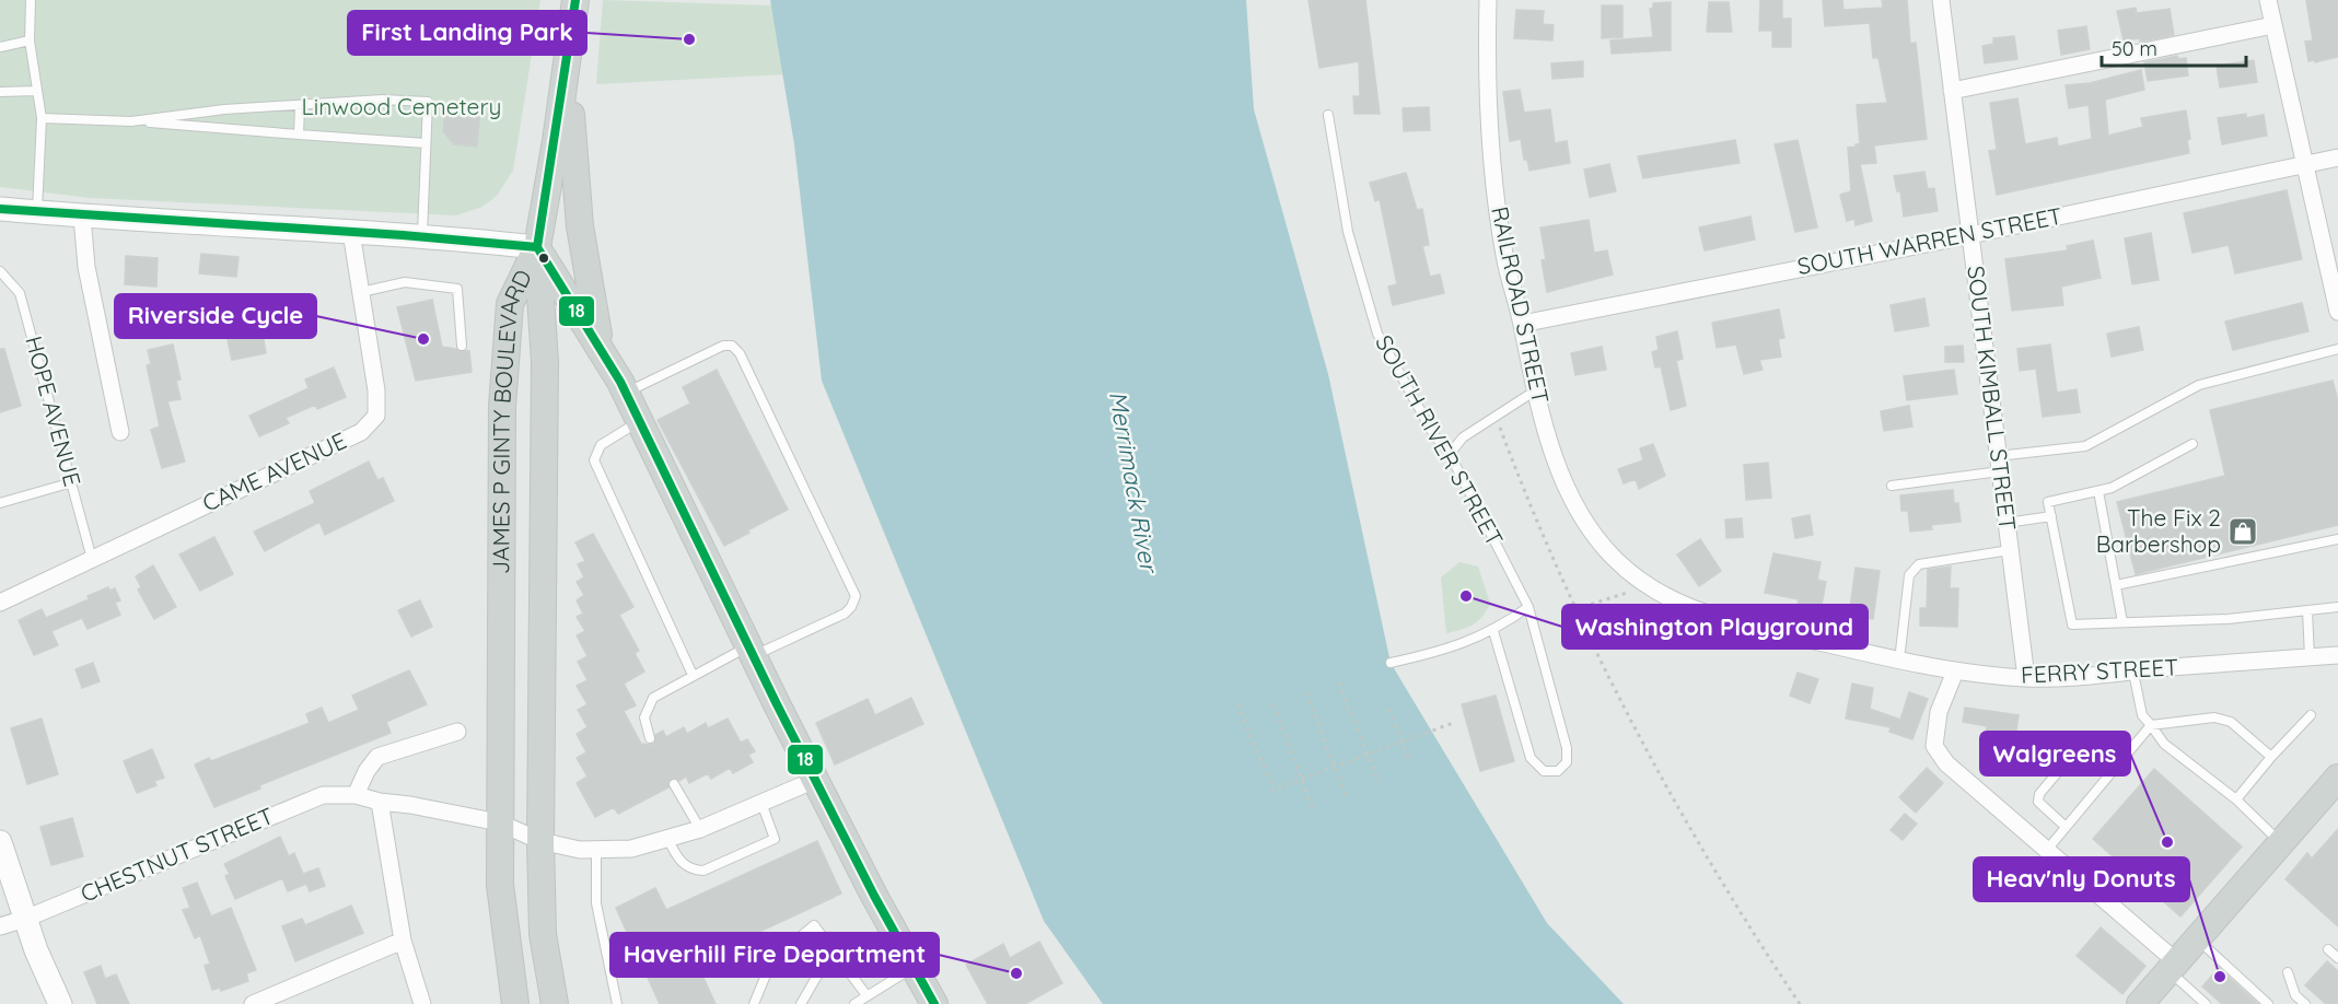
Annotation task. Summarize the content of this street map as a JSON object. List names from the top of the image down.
{
  "streets": {
    "main road": ["JAMES P GINTY BOULEVARD"],
    "street": [
      "SOUTH WARREN STREET",
      "RAILROAD STREET",
      "SOUTH KIMBALL STREET",
      "CAME AVENUE",
      "FERRY STREET",
      "CHESTNUT STREET"
    ],
    "lane": ["HOPE AVENUE", "SOUTH RIVER STREET"]
  },
  "crossings": [
    ["SOUTH WARREN STREET", "RAILROAD STREET"],
    ["SOUTH WARREN STREET", "SOUTH KIMBALL STREET"],
    ["RAILROAD STREET", "FERRY STREET"],
    ["SOUTH KIMBALL STREET", "FERRY STREET"],
    ["HOPE AVENUE", "CAME AVENUE"],
    ["JAMES P GINTY BOULEVARD", "CHESTNUT STREET"]
  ],
  "water": ["Merrimack River"],
  "parks": ["Linwood Cemetery"],
  "places": {
    "other": [
      "First Landing Park",
      "Riverside Cycle",
      "Washington Playground",
      "Walgreens",
      "Haverhill Fire Department",
      "Heav'nly Donuts"
    ],
    "shop": ["The Fix 2 Barbershop"]
  },
  "lines": ["transit line 18"],
  "scale_bar": "50 m"
}
